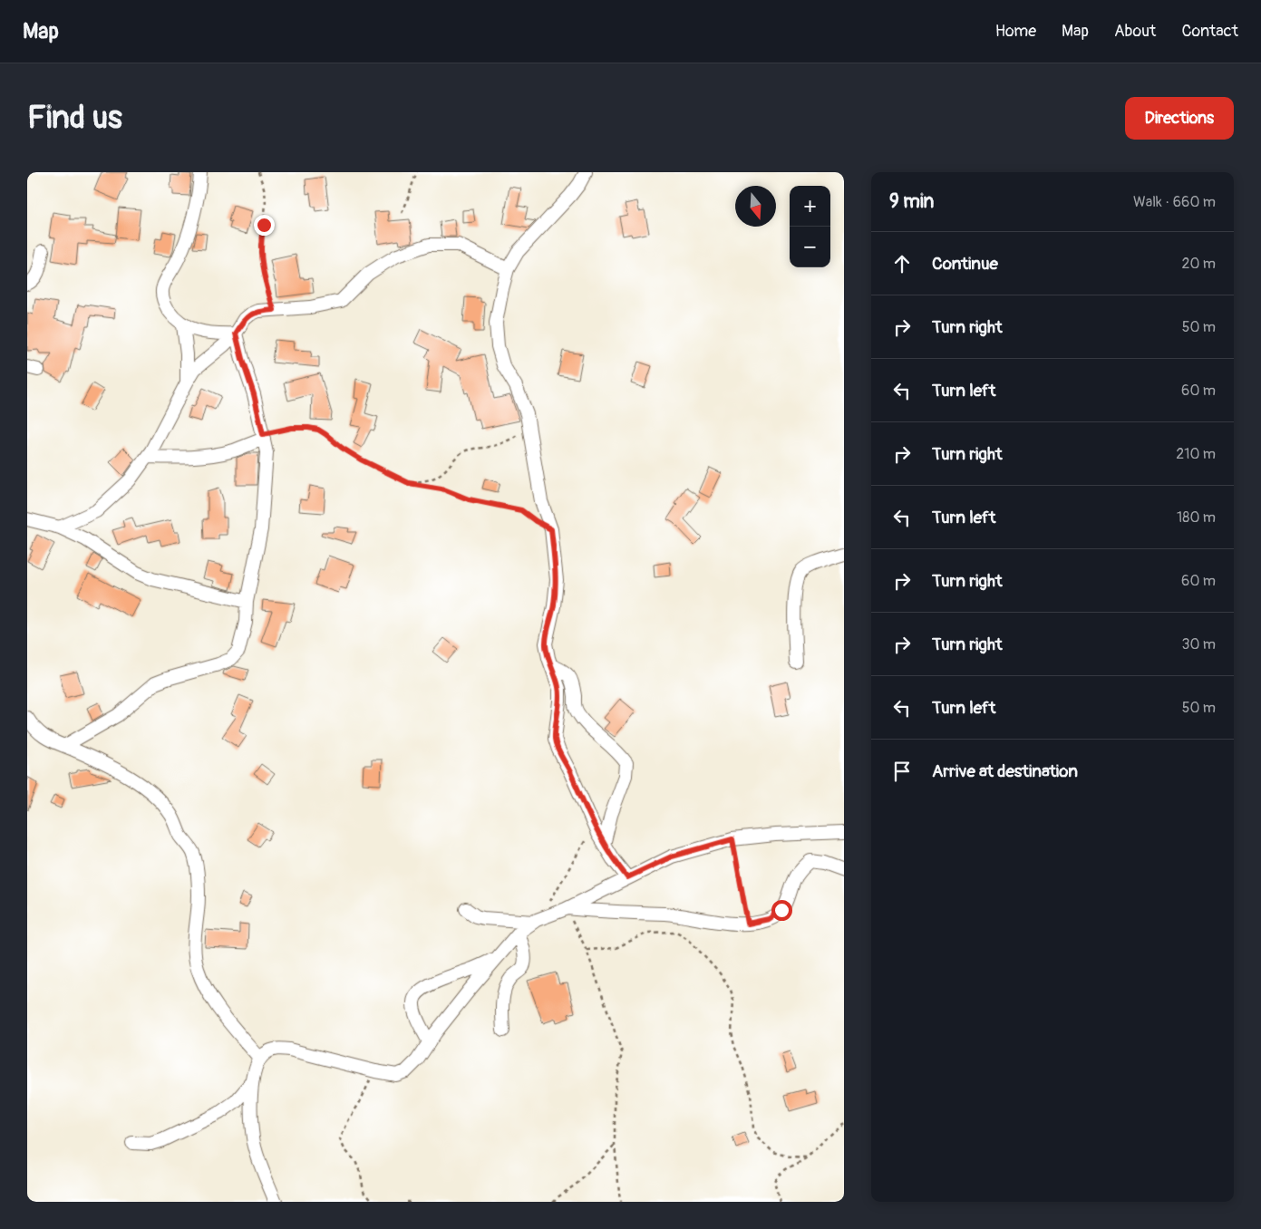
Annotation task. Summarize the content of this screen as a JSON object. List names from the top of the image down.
{
  "north": "bottom",
  "page": {
    "header": "Map",
    "nav": [
      "Home",
      "Map",
      "About",
      "Contact"
    ],
    "buttons": "Directions",
    "title": "Find us",
    "heading": ["9 min", "Walk · 660 m"],
    "map_buttons": ["+", "−"],
    "list": [
      ["Continue", "20 m"],
      ["Turn right", "50 m"],
      ["Turn left", "60 m"],
      ["Turn right", "210 m"],
      ["Turn left", "180 m"],
      ["Turn right", "60 m"],
      ["Turn right", "30 m"],
      ["Turn left", "50 m"],
      "Arrive at destination"
    ]
  }
}
